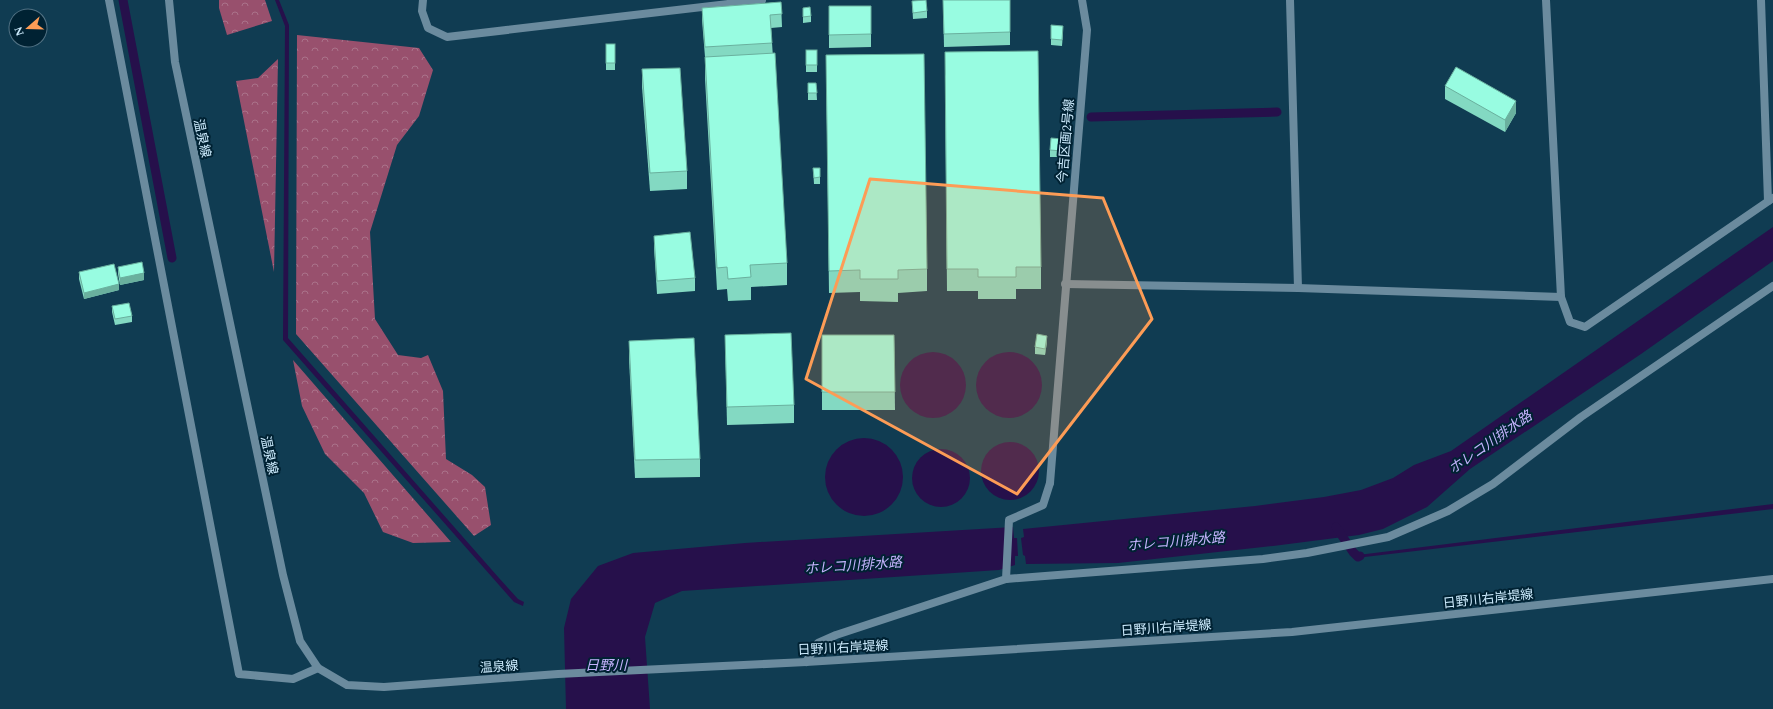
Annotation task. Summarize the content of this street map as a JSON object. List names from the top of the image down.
{
  "streets": {
    "street": ["温泉線", "今吉区画2号線", "日野川右岸堤線"]
  },
  "crossings": [
    ["温泉線", "日野川右岸堤線"]
  ],
  "water": ["ホレコ川排水路", "日野川"],
  "north": "left"
}
